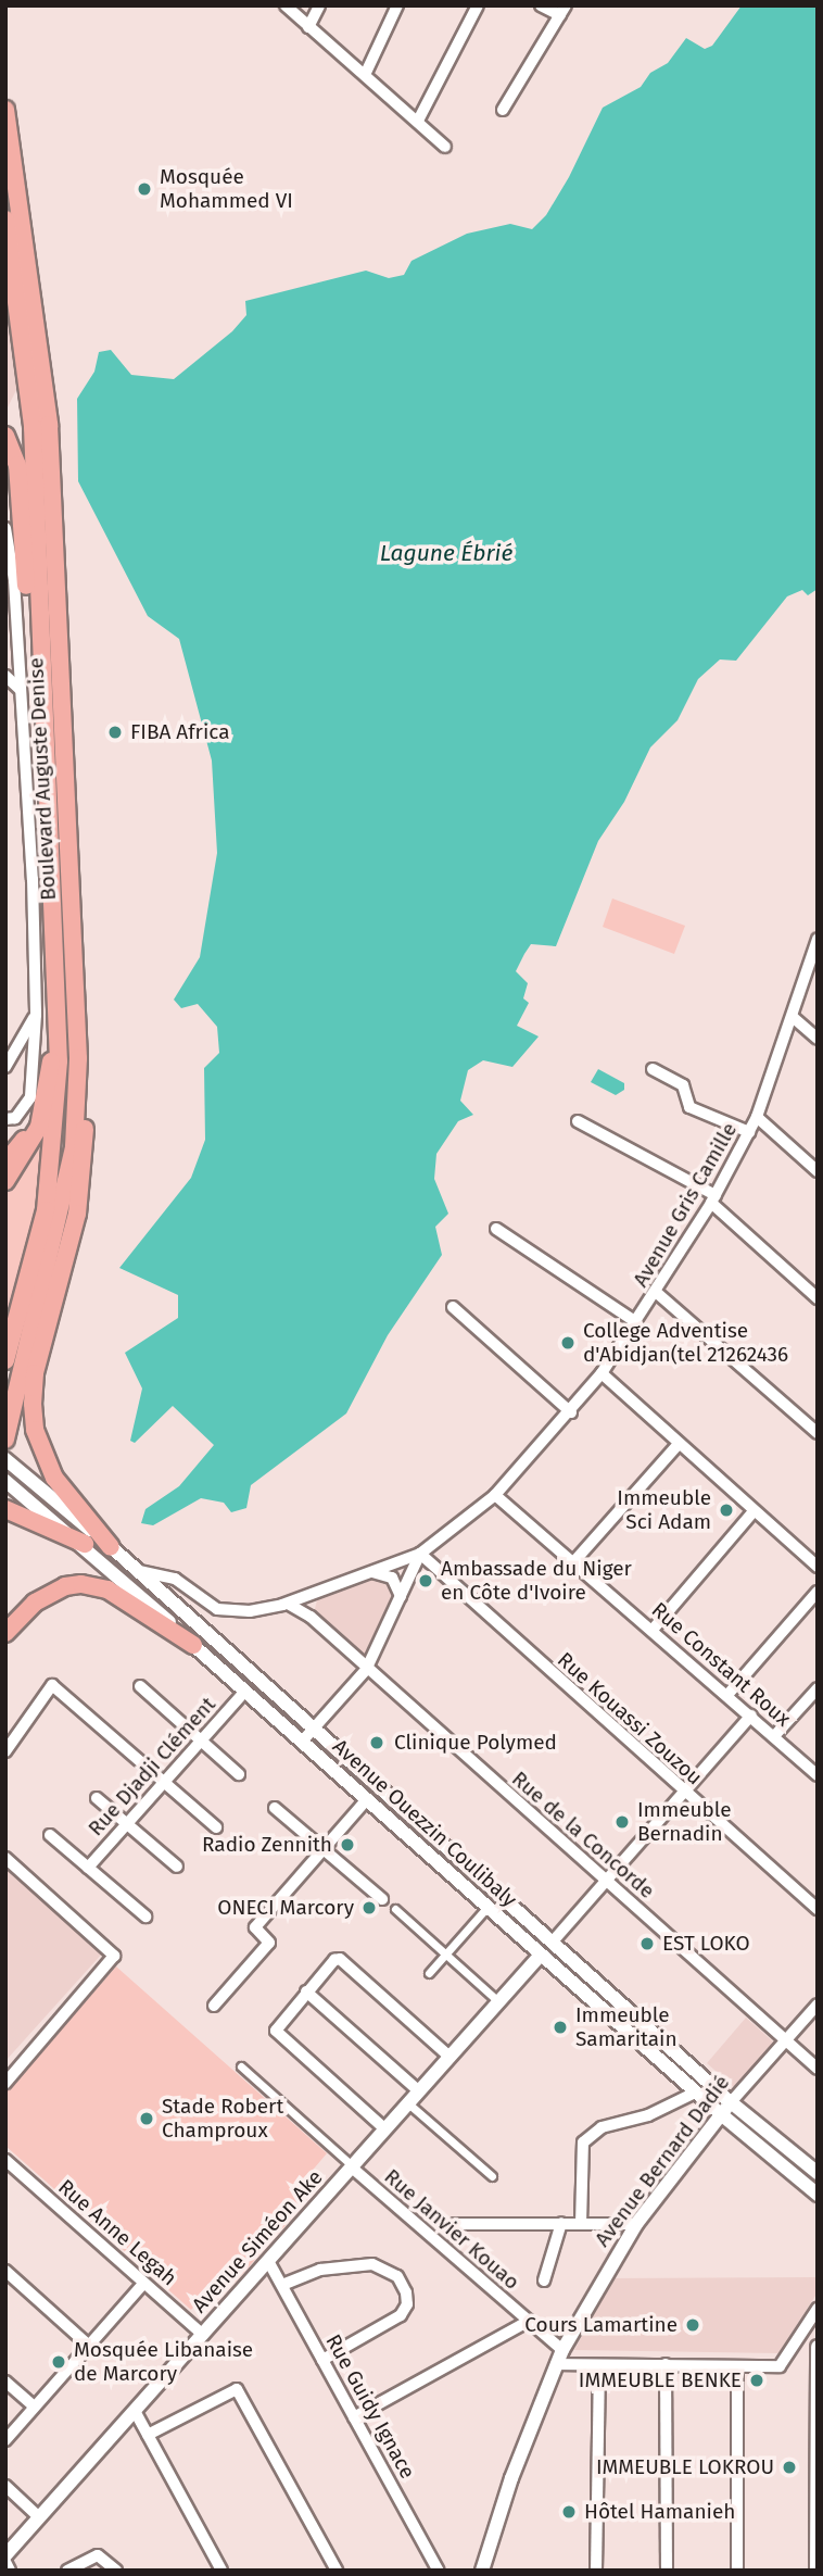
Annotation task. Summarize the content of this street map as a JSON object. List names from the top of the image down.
{
  "streets": {
    "highway": ["Boulevard Auguste Denise"],
    "street": [
      "Avenue Gris Camille",
      "Rue Constant Roux",
      "Rue Kouassi Zouzou",
      "Rue Djadji Clément",
      "Avenue Ouezzin Coulibaly",
      "Rue de la Concorde",
      "Avenue Bernard Dadié",
      "Rue Janvier Kouao",
      "Rue Anne Legah",
      "Avenue Siméon Ake",
      "Rue Guidy Ignace"
    ]
  },
  "crossings": [
    ["Avenue Gris Camille", "Rue Constant Roux"],
    ["Avenue Gris Camille", "Rue Kouassi Zouzou"],
    ["Avenue Gris Camille", "Avenue Ouezzin Coulibaly"],
    ["Avenue Gris Camille", "Rue de la Concorde"],
    ["Rue Djadji Clément", "Avenue Ouezzin Coulibaly"],
    ["Avenue Ouezzin Coulibaly", "Avenue Bernard Dadié"],
    ["Avenue Ouezzin Coulibaly", "Avenue Siméon Ake"],
    ["Rue de la Concorde", "Avenue Bernard Dadié"],
    ["Avenue Bernard Dadié", "Rue Janvier Kouao"],
    ["Rue Janvier Kouao", "Avenue Siméon Ake"],
    ["Rue Anne Legah", "Avenue Siméon Ake"],
    ["Avenue Siméon Ake", "Rue Guidy Ignace"]
  ],
  "water": ["Lagune Ébrié"],
  "places": [
    "Mosquée Mohammed VI",
    "FIBA Africa",
    "College Adventise d'Abidjan(tel 21262436",
    "Immeuble Sci Adam",
    "Ambassade du Niger en Côte d'Ivoire",
    "Clinique Polymed",
    "Immeuble Bernadin",
    "Radio Zennith",
    "ONECI Marcory",
    "EST LOKO",
    "Immeuble Samaritain",
    "Stade Robert Champroux",
    "Cours Lamartine",
    "Mosquée Libanaise de Marcory",
    "IMMEUBLE BENKE",
    "IMMEUBLE LOKROU",
    "Hôtel Hamanieh"
  ]
}
